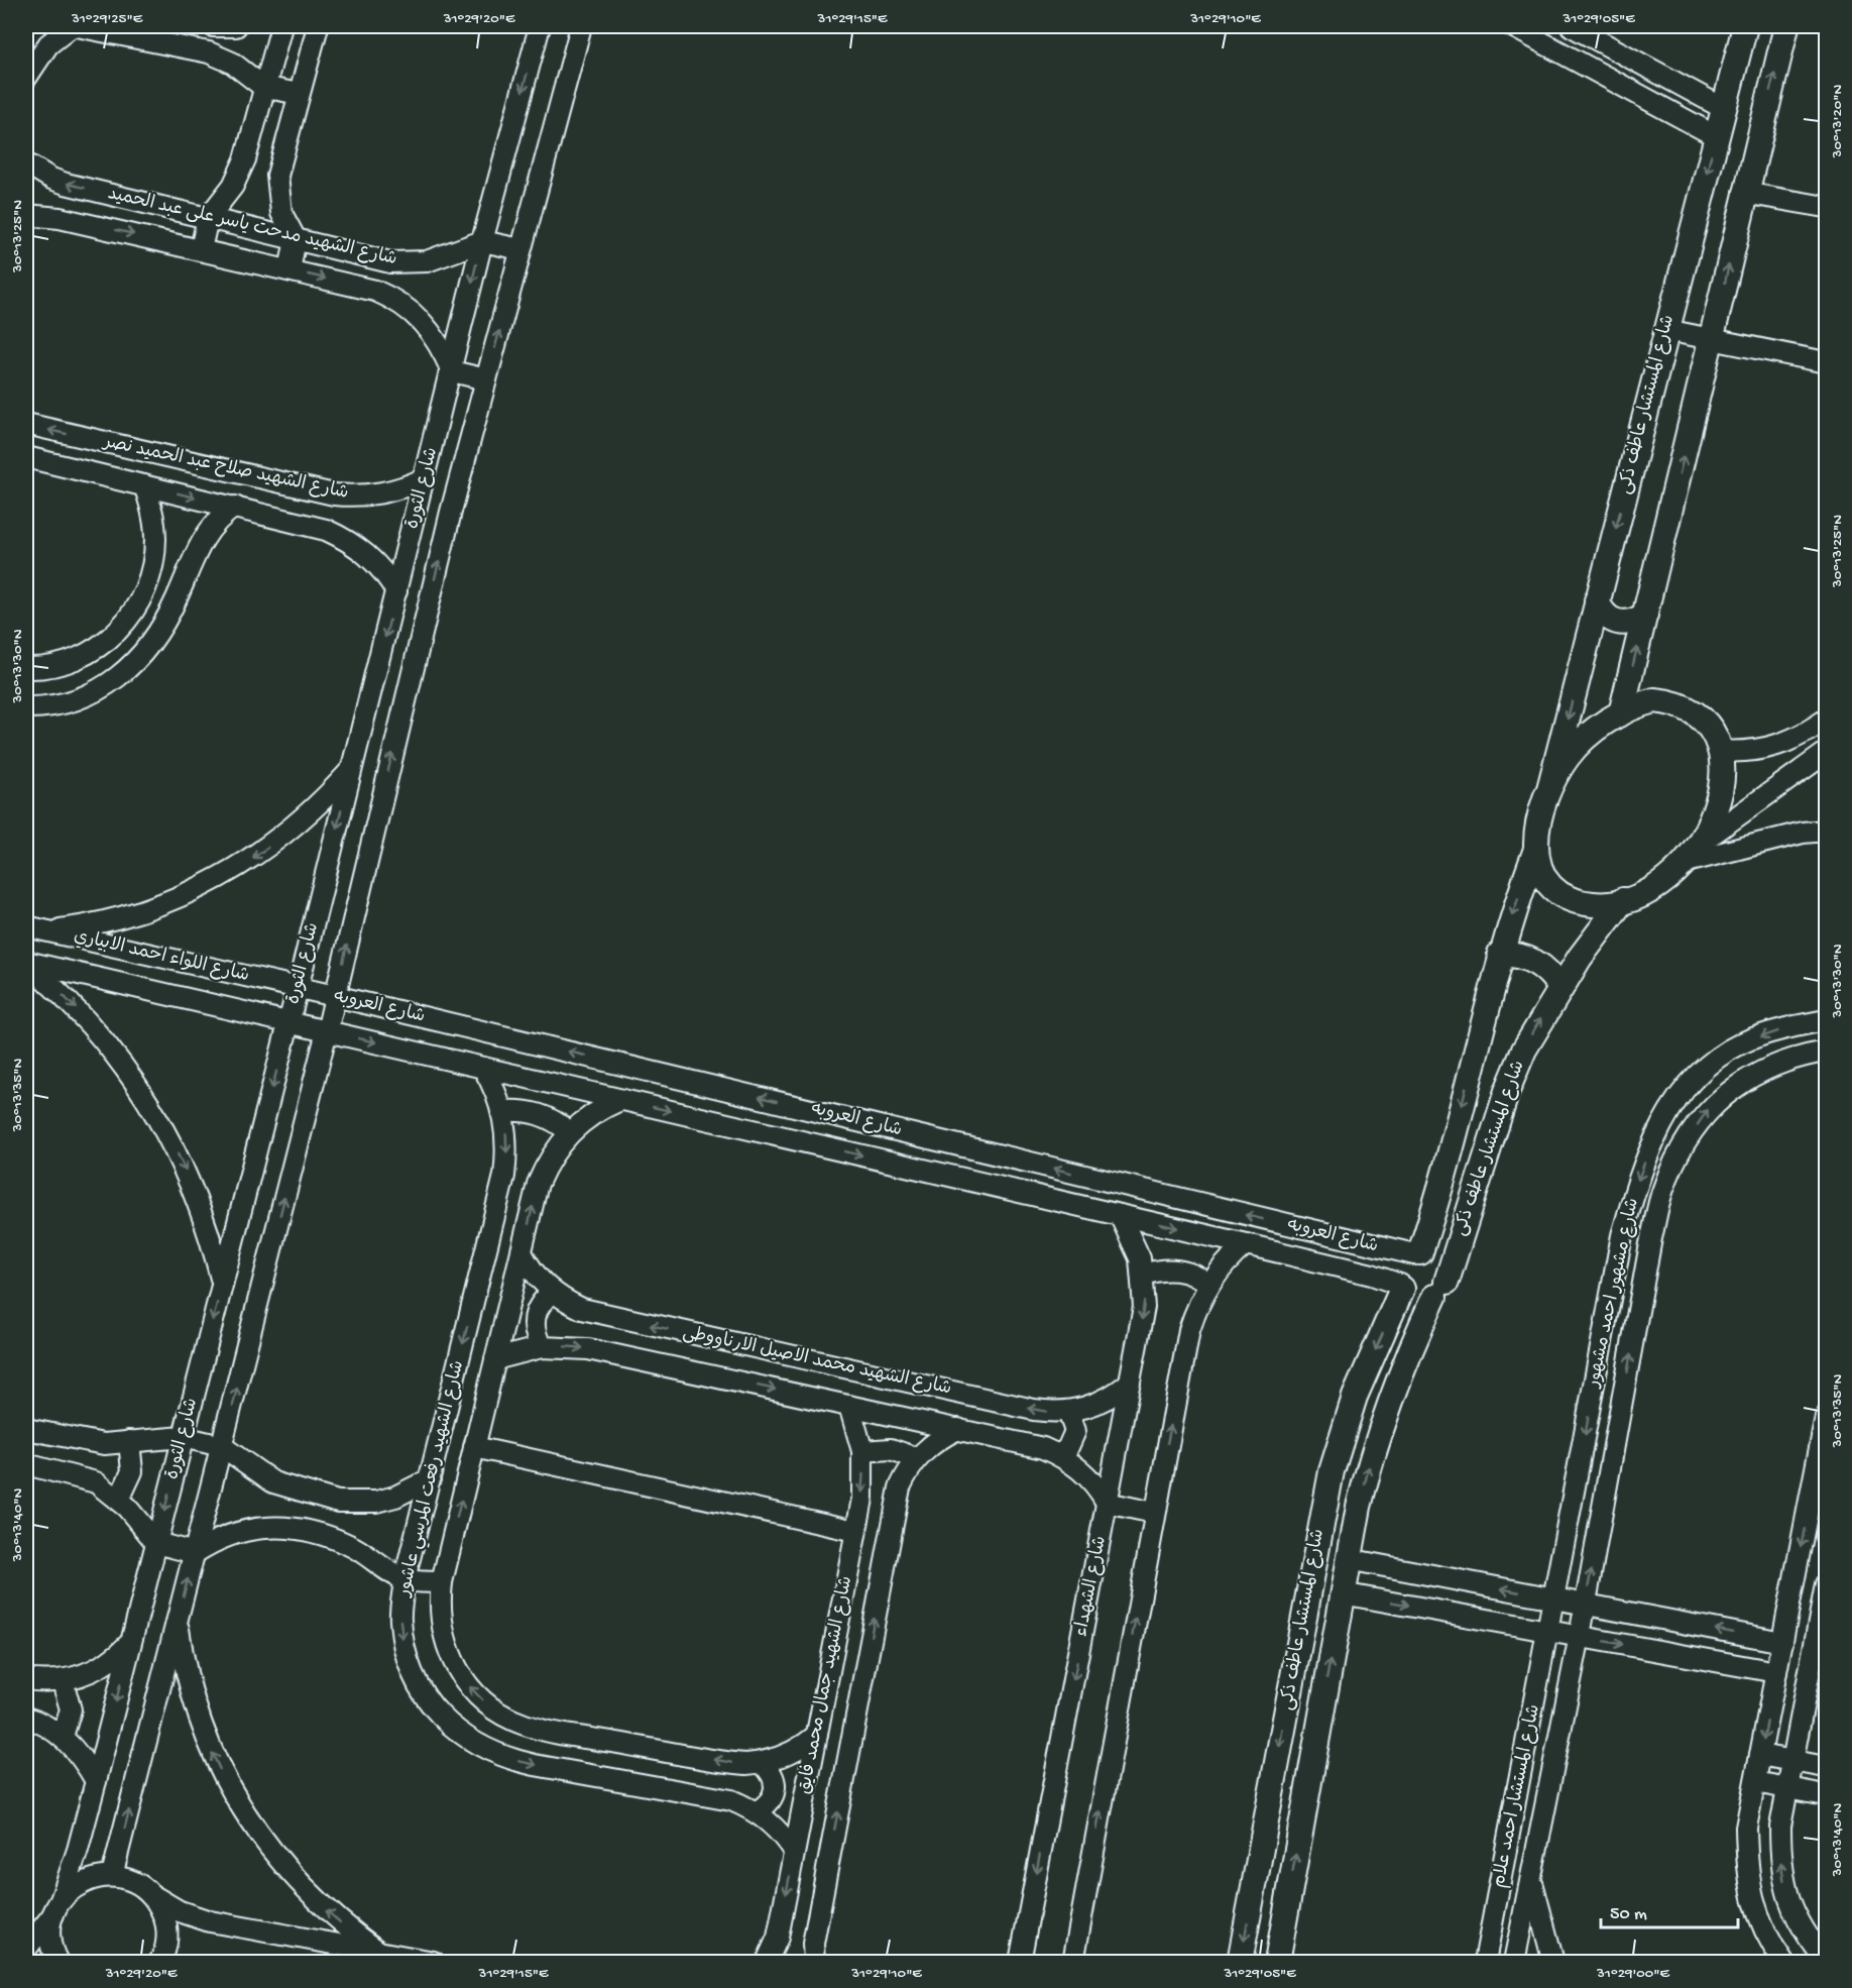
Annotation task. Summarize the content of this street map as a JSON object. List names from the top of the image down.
{
  "streets": {
    "street": [
      "شارع الشهيد مدحت ياسر على عبد الحميد",
      "شارع المستشار عاطف ذكى",
      "شارع الشهيد صلاح عبد الحميد نصر",
      "شارع الثورة",
      "شارع اللواء احمد الابياري",
      "شارع العروبه",
      "شارع مشهور احمد مشهور",
      "شارع الشهيد محمد الاصيل الارناووطى",
      "شارع الشهيد رفعت المرسي عاشور",
      "شارع الشهداء",
      "شارع الشهيد جمال محمد فايق",
      "شارع المستشار احمد علام"
    ]
  },
  "crossings": [
    ["شارع الشهيد مدحت ياسر على عبد الحميد", "شارع الثورة"],
    ["شارع المستشار عاطف ذكى", "شارع العروبه"],
    ["شارع الشهيد صلاح عبد الحميد نصر", "شارع الثورة"],
    ["شارع الثورة", "شارع اللواء احمد الابياري"],
    ["شارع الثورة", "شارع العروبه"],
    ["شارع اللواء احمد الابياري", "شارع العروبه"],
    ["شارع العروبه", "شارع الشهيد رفعت المرسي عاشور"],
    ["شارع العروبه", "شارع الشهداء"],
    ["شارع مشهور احمد مشهور", "شارع المستشار احمد علام"],
    ["شارع الشهيد محمد الاصيل الارناووطى", "شارع الشهيد رفعت المرسي عاشور"],
    ["شارع الشهيد محمد الاصيل الارناووطى", "شارع الشهداء"],
    ["شارع الشهيد محمد الاصيل الارناووطى", "شارع الشهيد جمال محمد فايق"],
    ["شارع الشهيد رفعت المرسي عاشور", "شارع الشهيد جمال محمد فايق"]
  ],
  "scale_bar": "50 m",
  "coordinates": [
    "31°29'25\"E",
    "31°29'20\"E",
    "31°29'15\"E",
    "31°29'10\"E",
    "31°29'05\"E",
    "30°13'20\"N",
    "30°13'25\"N",
    "30°13'30\"N",
    "30°13'35\"N",
    "30°13'40\"N",
    "31°29'00\"E"
  ]
}
